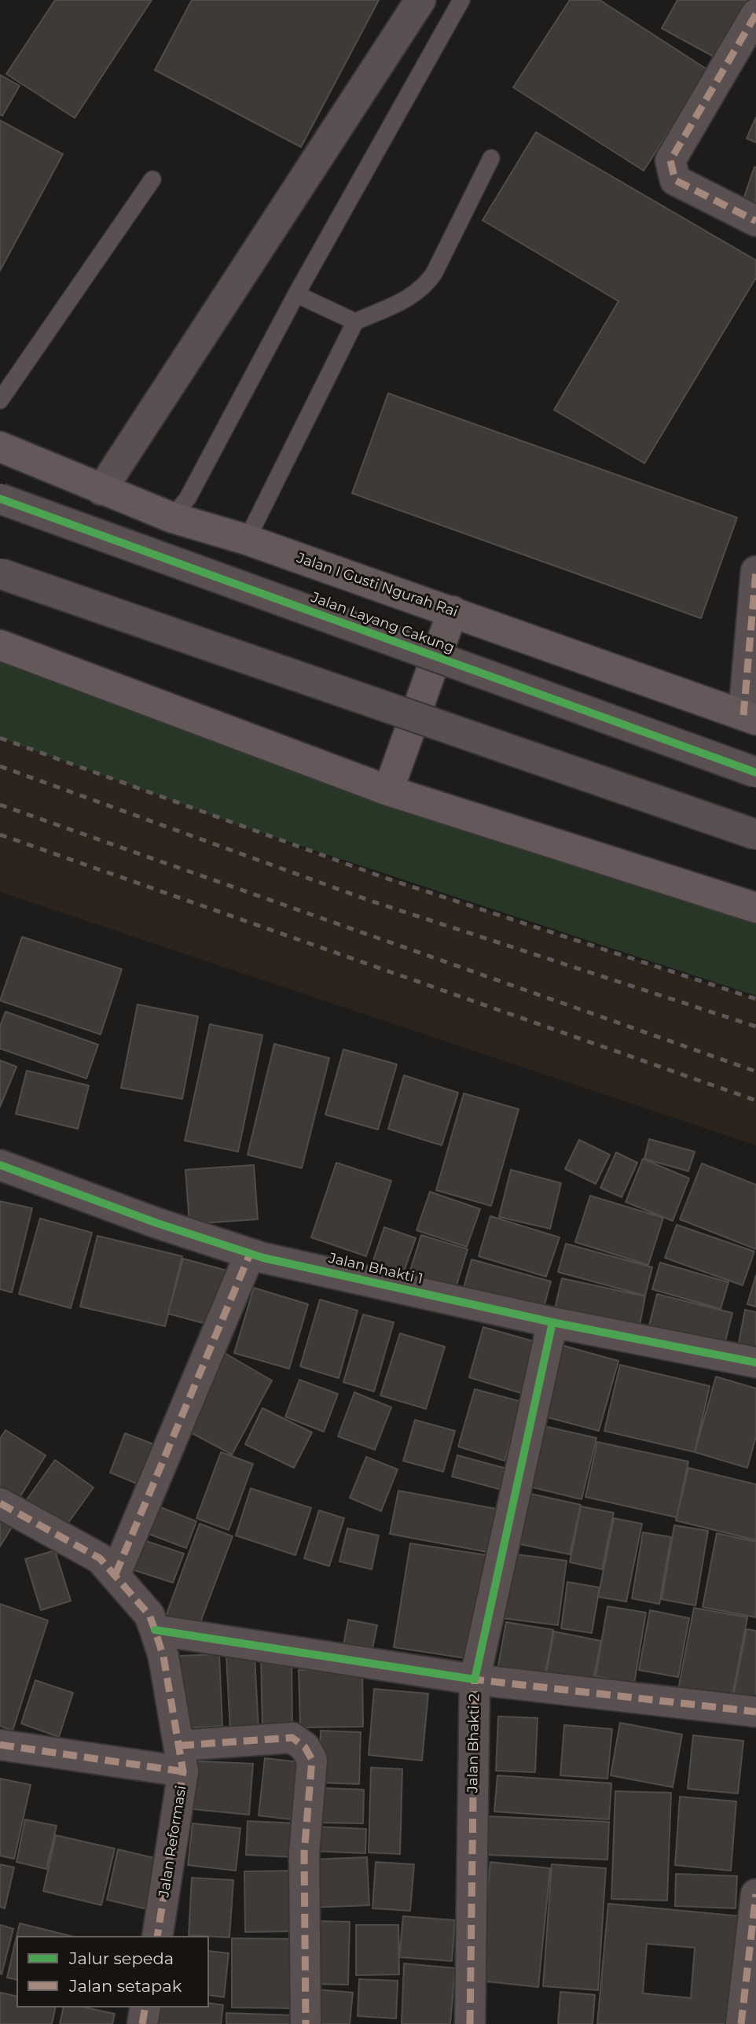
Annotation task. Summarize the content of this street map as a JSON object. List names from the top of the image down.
{
  "streets": {
    "main road": ["Jalan I Gusti Ngurah Rai"],
    "street": [
      "Jalan Layang Cakung",
      "Jalan Bhakti 1",
      "Jalan Bhakti 2",
      "Jalan Reformasi"
    ]
  },
  "legend": ["Jalur sepeda", "Jalan setapak"]
}
